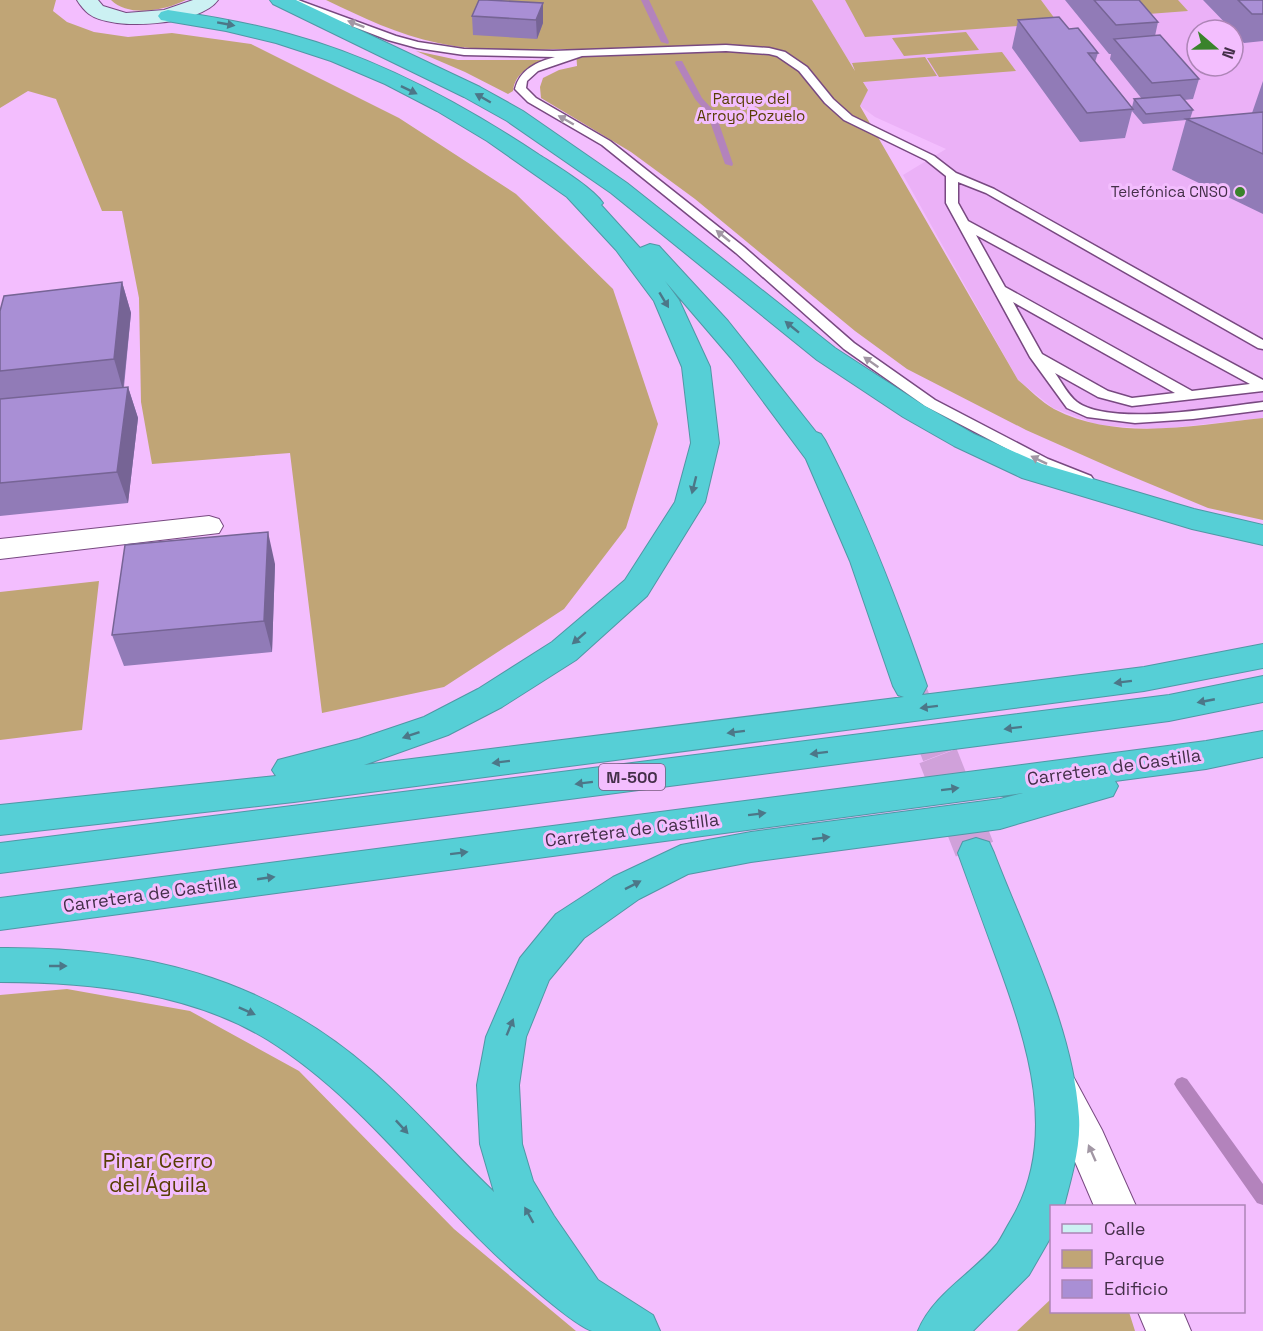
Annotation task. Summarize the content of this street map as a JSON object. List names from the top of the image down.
{
  "streets": {
    "highway": ["Carretera de Castilla", "M-500"]
  },
  "parks": ["Parque del Arroyo Pozuelo", "Pinar Cerro del Águila"],
  "places": ["Telefónica CNSO"],
  "legend": ["Calle", "Parque", "Edificio"],
  "north": "right"
}
